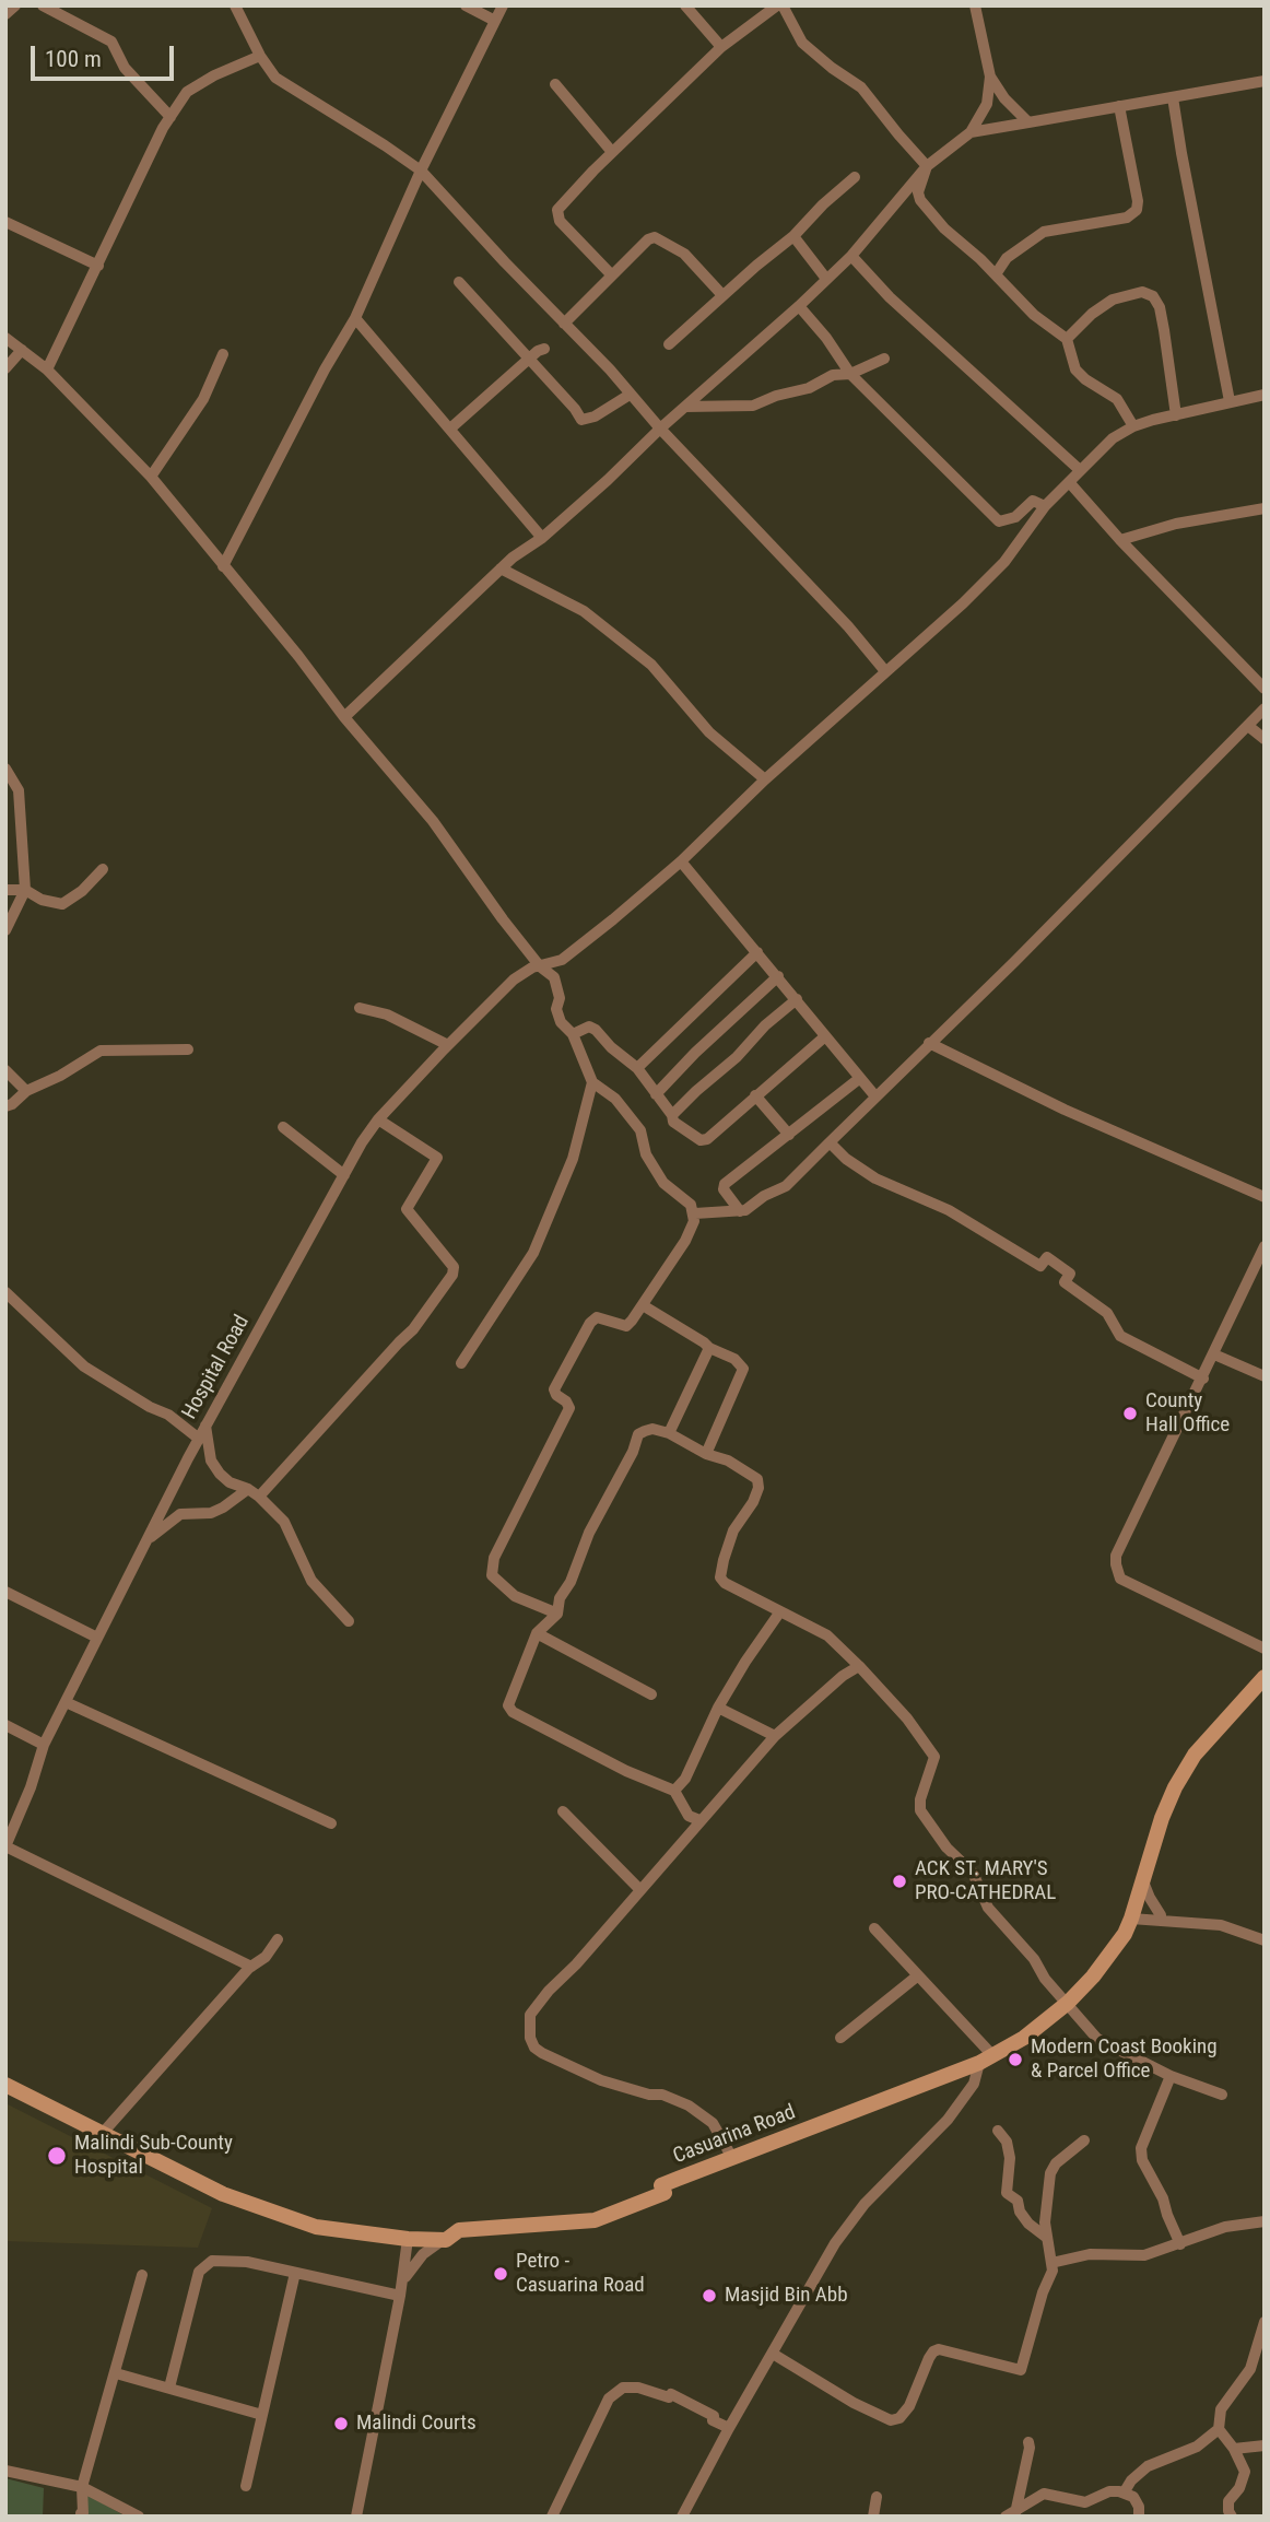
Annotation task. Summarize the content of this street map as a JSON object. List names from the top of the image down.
{
  "streets": {
    "street": ["Hospital Road", "Casuarina Road"]
  },
  "places": [
    "County Hall Office",
    "ACK ST. MARY'S PRO-CATHEDRAL",
    "Modern Coast Booking & Parcel Office",
    "Malindi Sub-County Hospital",
    "Petro - Casuarina Road",
    "Masjid Bin Abb",
    "Malindi Courts"
  ],
  "scale_bar": "100 m"
}
